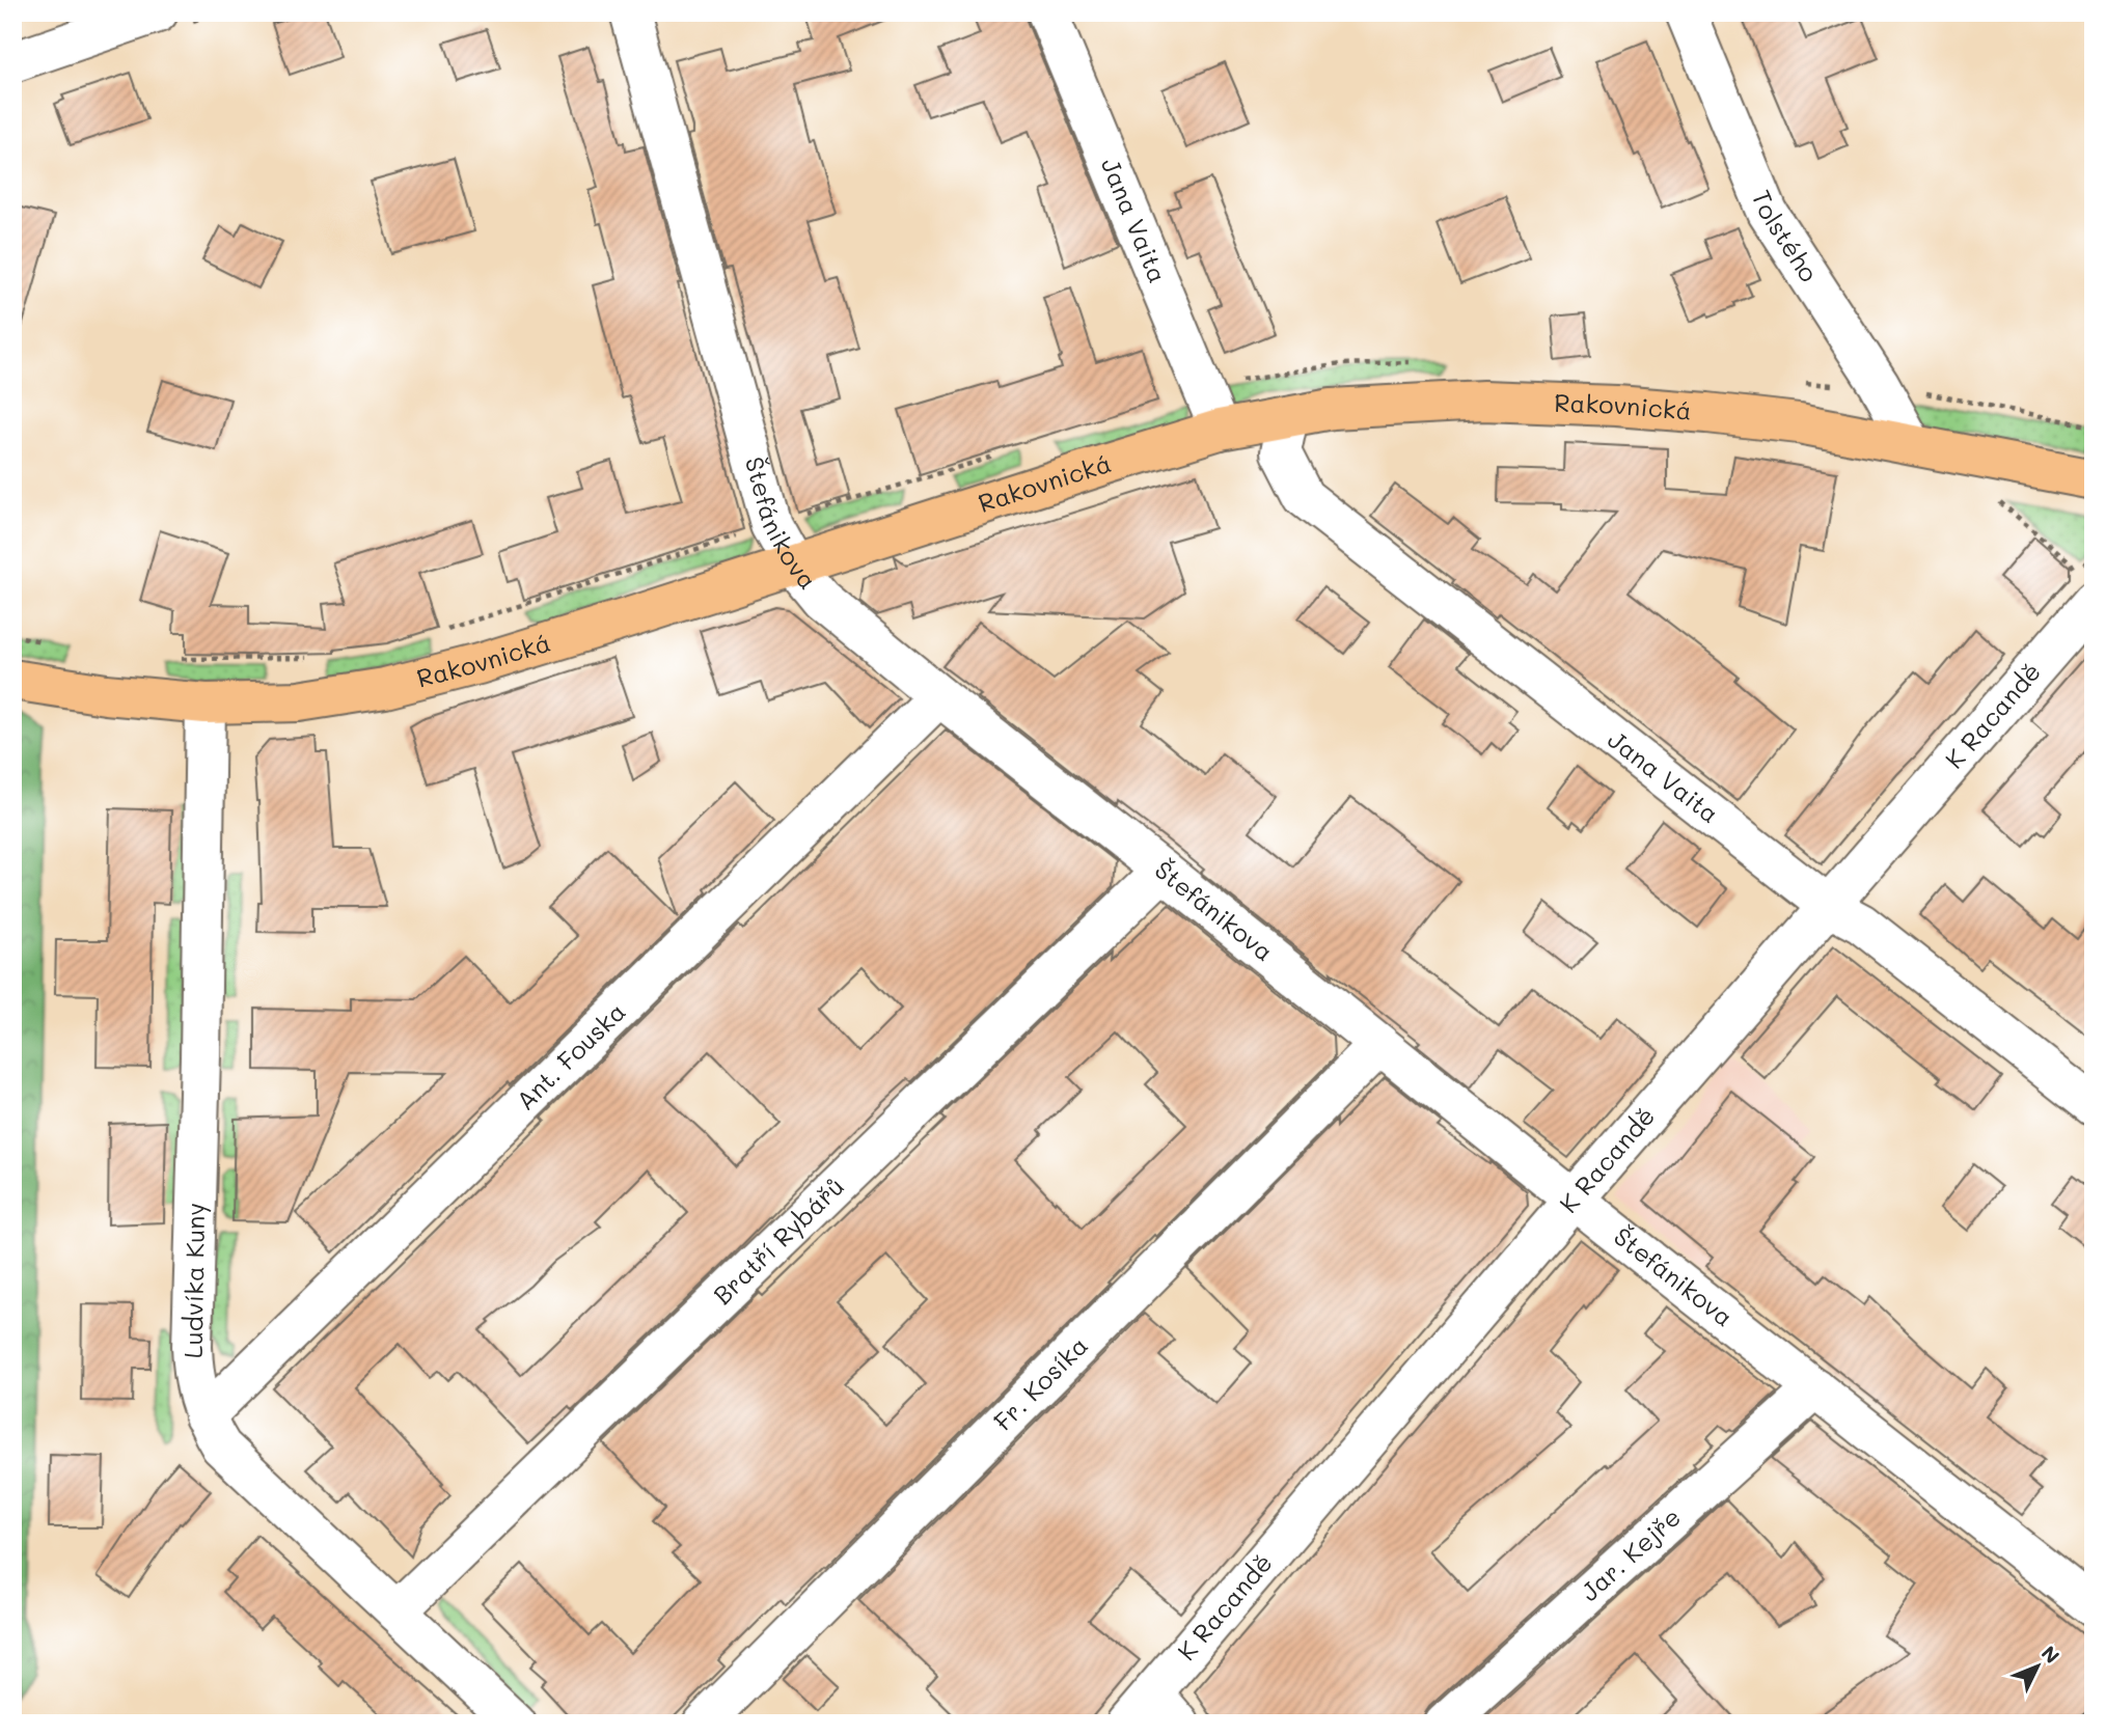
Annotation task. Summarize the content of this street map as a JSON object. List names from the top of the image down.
{
  "streets": {
    "main road": ["Rakovnická"],
    "street": [
      "Jana Vaita",
      "Tolstého",
      "Štefánikova",
      "K Racandě",
      "Ant. Fouska",
      "Bratří Rybářů",
      "Ludvíka Kuny",
      "Fr. Kosíka",
      "Jar. Kejře"
    ]
  },
  "crossings": [
    ["Jana Vaita", "Rakovnická"],
    ["Jana Vaita", "K Racandě"],
    ["Tolstého", "Rakovnická"],
    ["Rakovnická", "Štefánikova"],
    ["Rakovnická", "Ludvíka Kuny"],
    ["Štefánikova", "K Racandě"],
    ["Štefánikova", "Ant. Fouska"],
    ["Štefánikova", "Bratří Rybářů"],
    ["Štefánikova", "Fr. Kosíka"],
    ["Štefánikova", "Jar. Kejře"],
    ["Ant. Fouska", "Ludvíka Kuny"],
    ["Bratří Rybářů", "Ludvíka Kuny"]
  ],
  "north": "top right"
}
